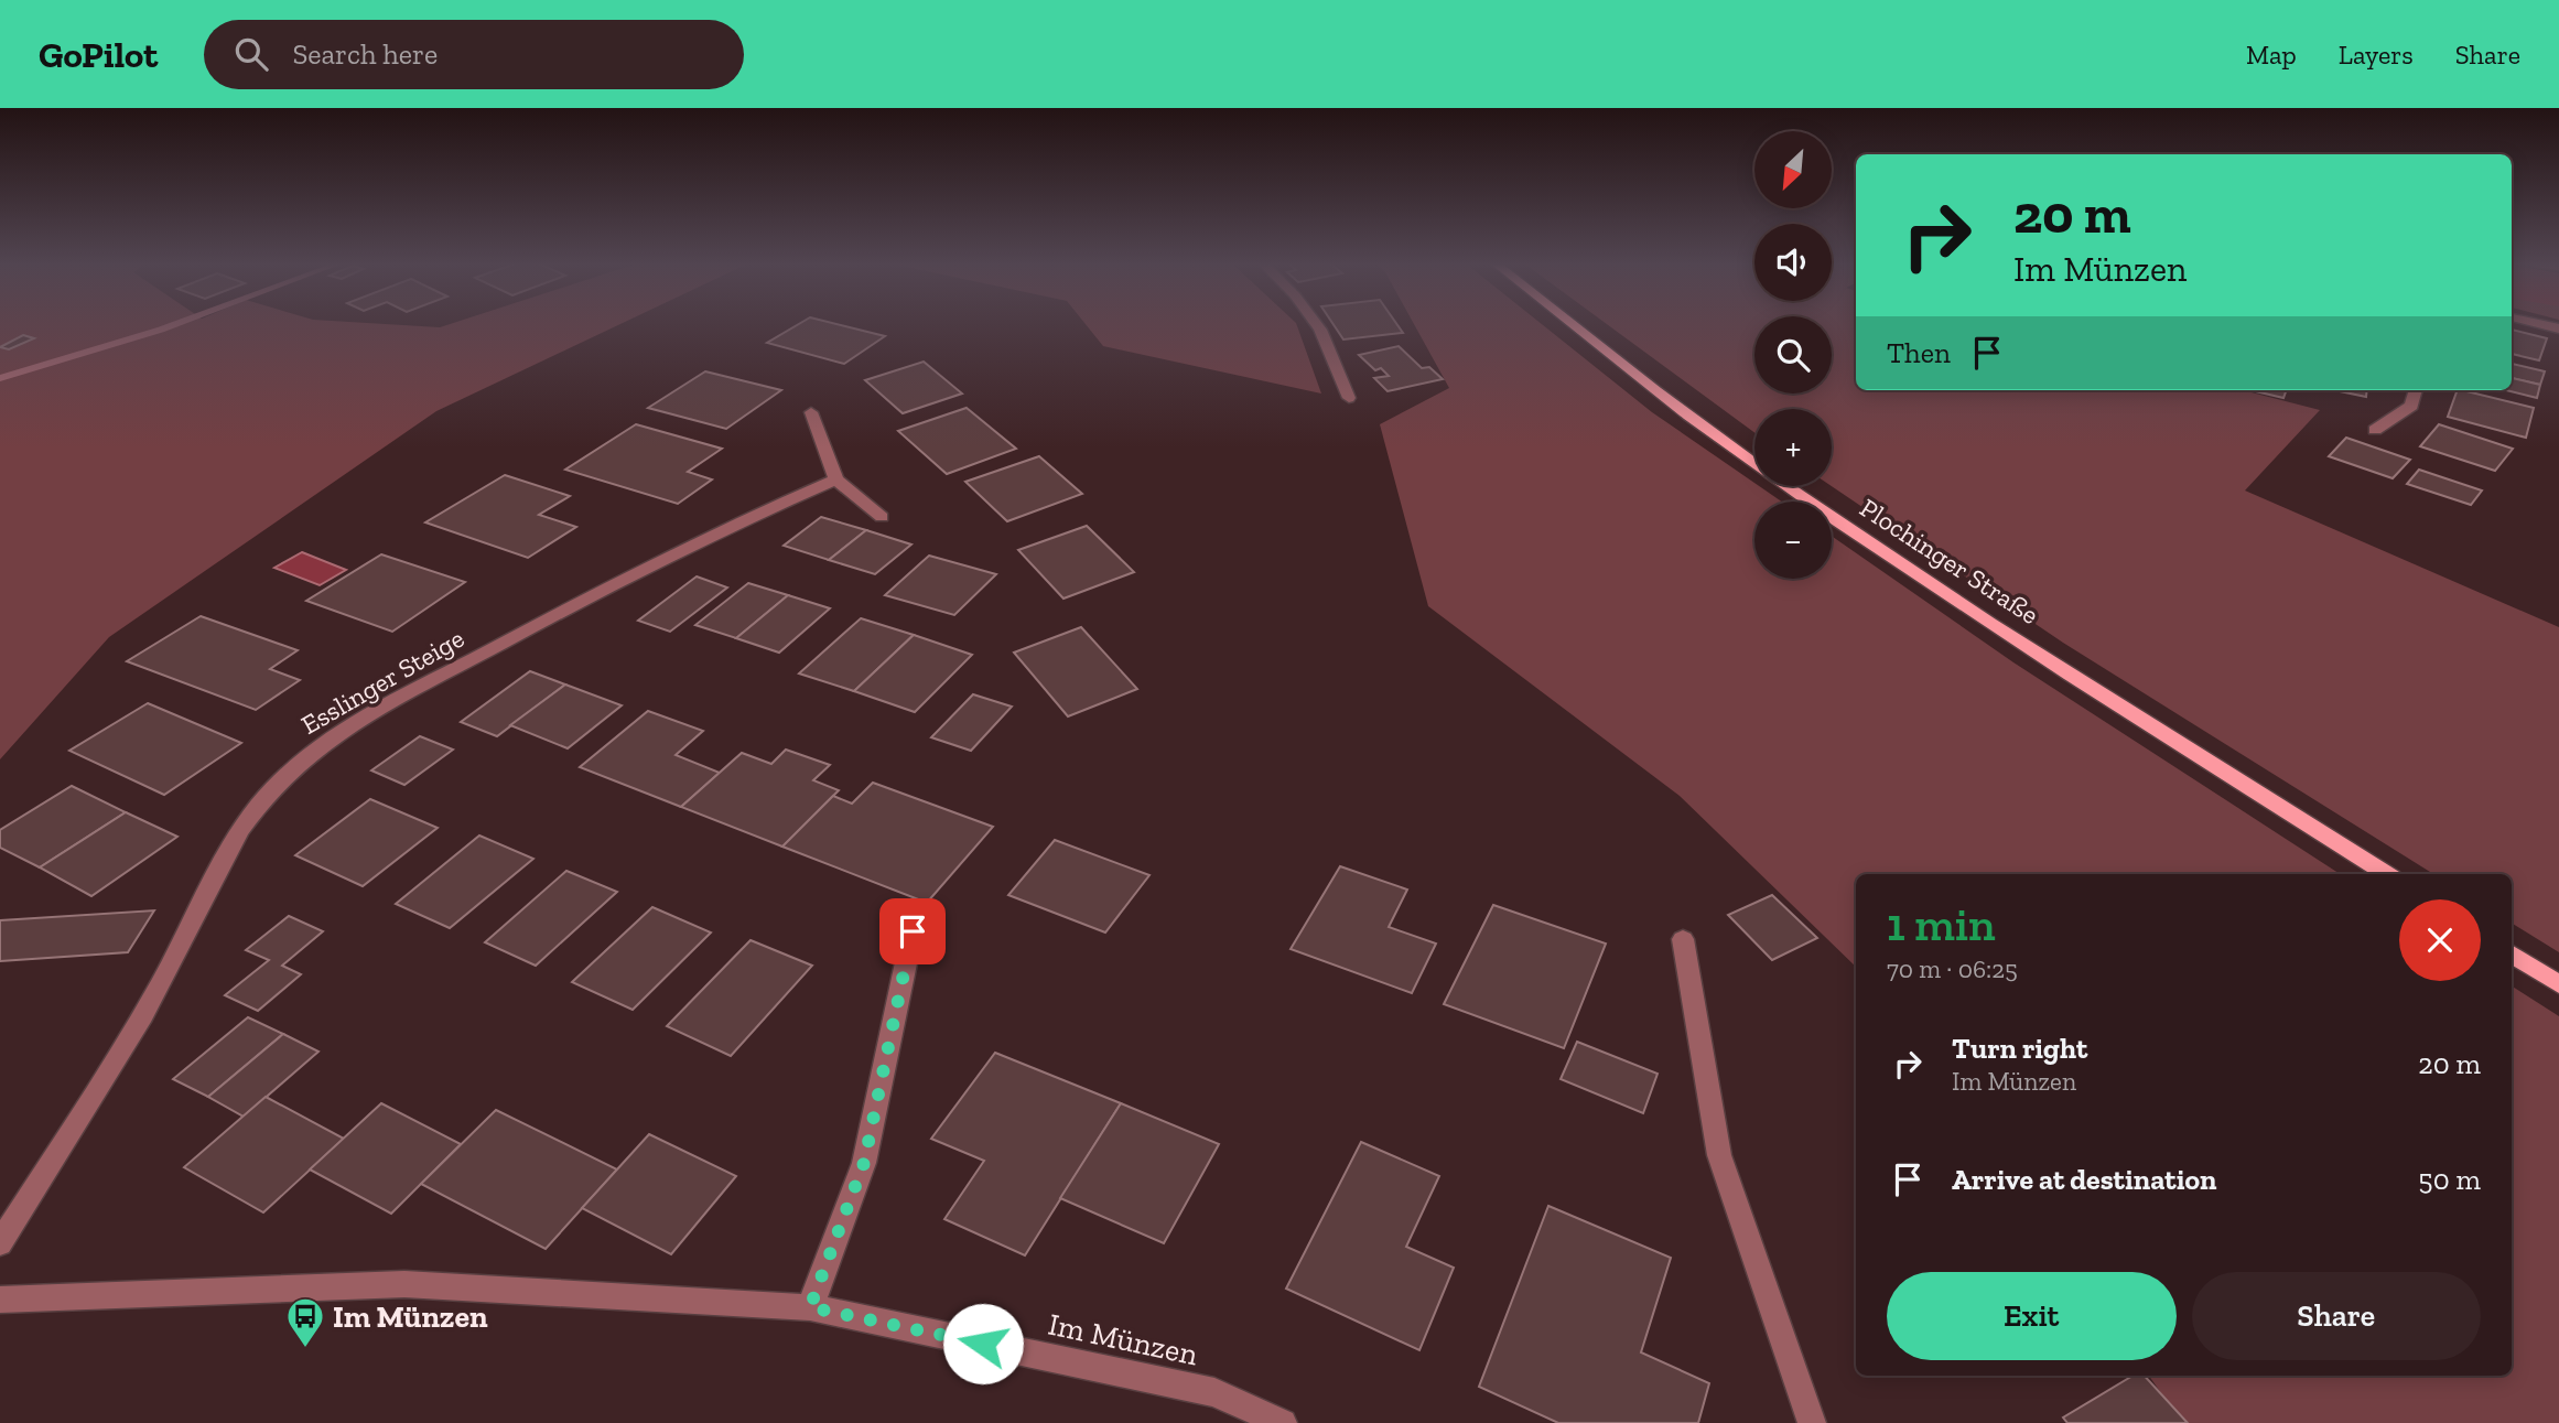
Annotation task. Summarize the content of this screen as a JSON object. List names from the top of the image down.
{
  "streets": {
    "main road": ["Plochinger Straße"],
    "street": ["Esslinger Steige", "Im Münzen"]
  },
  "places": {
    "bus stop": ["Im Münzen"]
  },
  "north": "bottom left",
  "page": {
    "header": "GoPilot",
    "search": "Search here",
    "nav": ["Map", "Layers", "Share"],
    "map_buttons": ["+", "−"],
    "turn": ["20 m", "Im Münzen"],
    "then": "Then",
    "heading": ["1 min", "70 m · 06:25"],
    "list": [
      {
        "name": "Turn right",
        "note": "Im Münzen",
        "value": "20 m"
      },
      {
        "name": "Arrive at destination",
        "value": "50 m"
      }
    ],
    "buttons": ["Exit", "Share"]
  }
}
